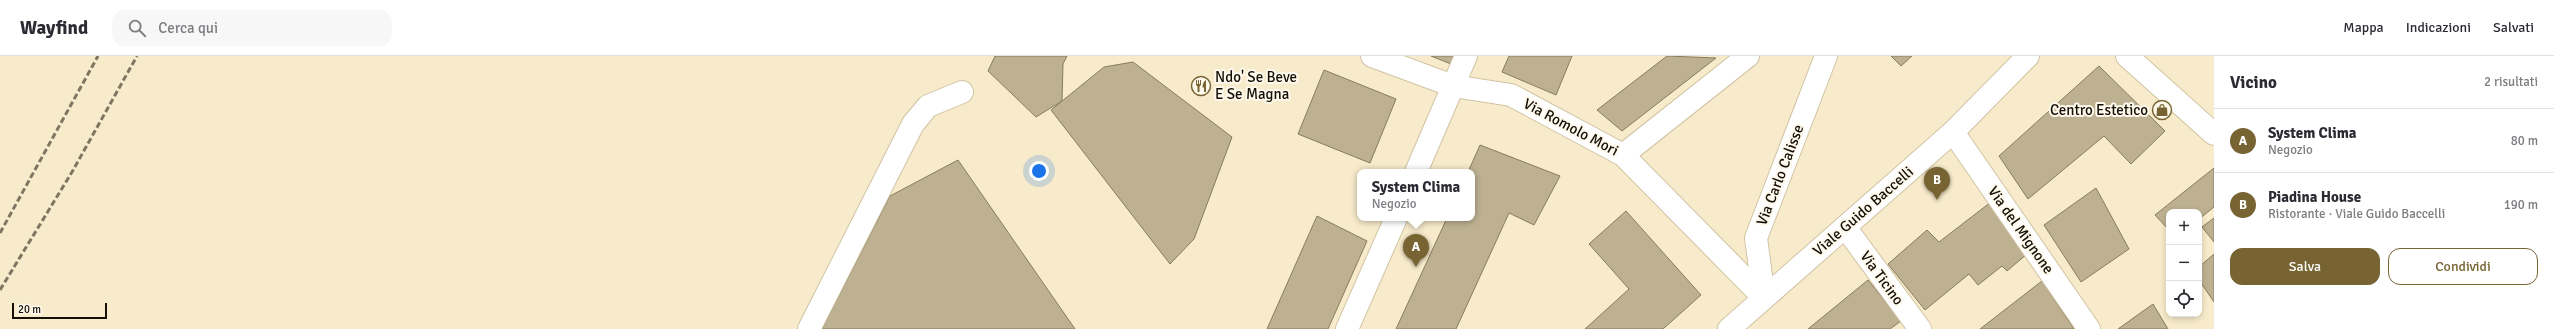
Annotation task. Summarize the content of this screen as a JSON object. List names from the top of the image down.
{
  "streets": {
    "street": [
      "Via Romolo Mori",
      "Via Carlo Calisse",
      "Viale Guido Baccelli",
      "Via del Mignone",
      "Via Ticino"
    ]
  },
  "crossings": [
    ["Via Romolo Mori", "Via Carlo Calisse"],
    ["Via Romolo Mori", "Viale Guido Baccelli"],
    ["Via Carlo Calisse", "Viale Guido Baccelli"],
    ["Viale Guido Baccelli", "Via del Mignone"],
    ["Viale Guido Baccelli", "Via Ticino"]
  ],
  "places": {
    "restaurant": ["Ndo' Se Beve E Se Magna"],
    "shop": ["Centro Estetico"]
  },
  "scale_bar": "20 m",
  "page": {
    "header": "Wayfind",
    "search": "Cerca qui",
    "nav": ["Mappa", "Indicazioni", "Salvati"],
    "heading": ["Vicino", "2 risultati"],
    "list": [
      {
        "mark": "A",
        "name": "System Clima",
        "note": "Negozio",
        "value": "80 m"
      },
      {
        "mark": "B",
        "name": "Piadina House",
        "note": "Ristorante · Viale Guido Baccelli",
        "value": "190 m"
      }
    ],
    "pins": ["B", "A"],
    "popup": ["System Clima", "Negozio"],
    "map_buttons": ["+", "−"],
    "buttons": ["Salva", "Condividi"],
    "scale": "20 m"
  }
}
